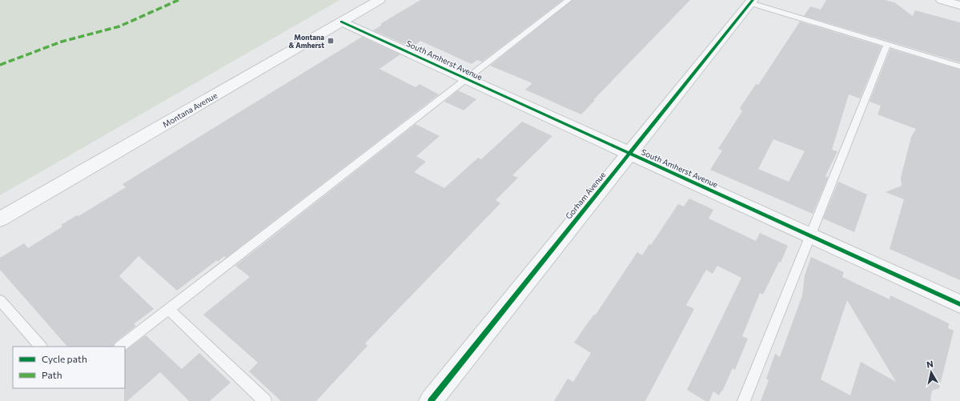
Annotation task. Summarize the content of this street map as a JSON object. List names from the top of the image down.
{
  "streets": {
    "street": ["South Amherst Avenue", "Montana Avenue", "Gorham Avenue"]
  },
  "crossings": [
    ["South Amherst Avenue", "Montana Avenue"],
    ["South Amherst Avenue", "Gorham Avenue"]
  ],
  "places": {
    "transit": ["Montana & Amherst"]
  },
  "legend": ["Cycle path", "Path"],
  "north": "top"
}
